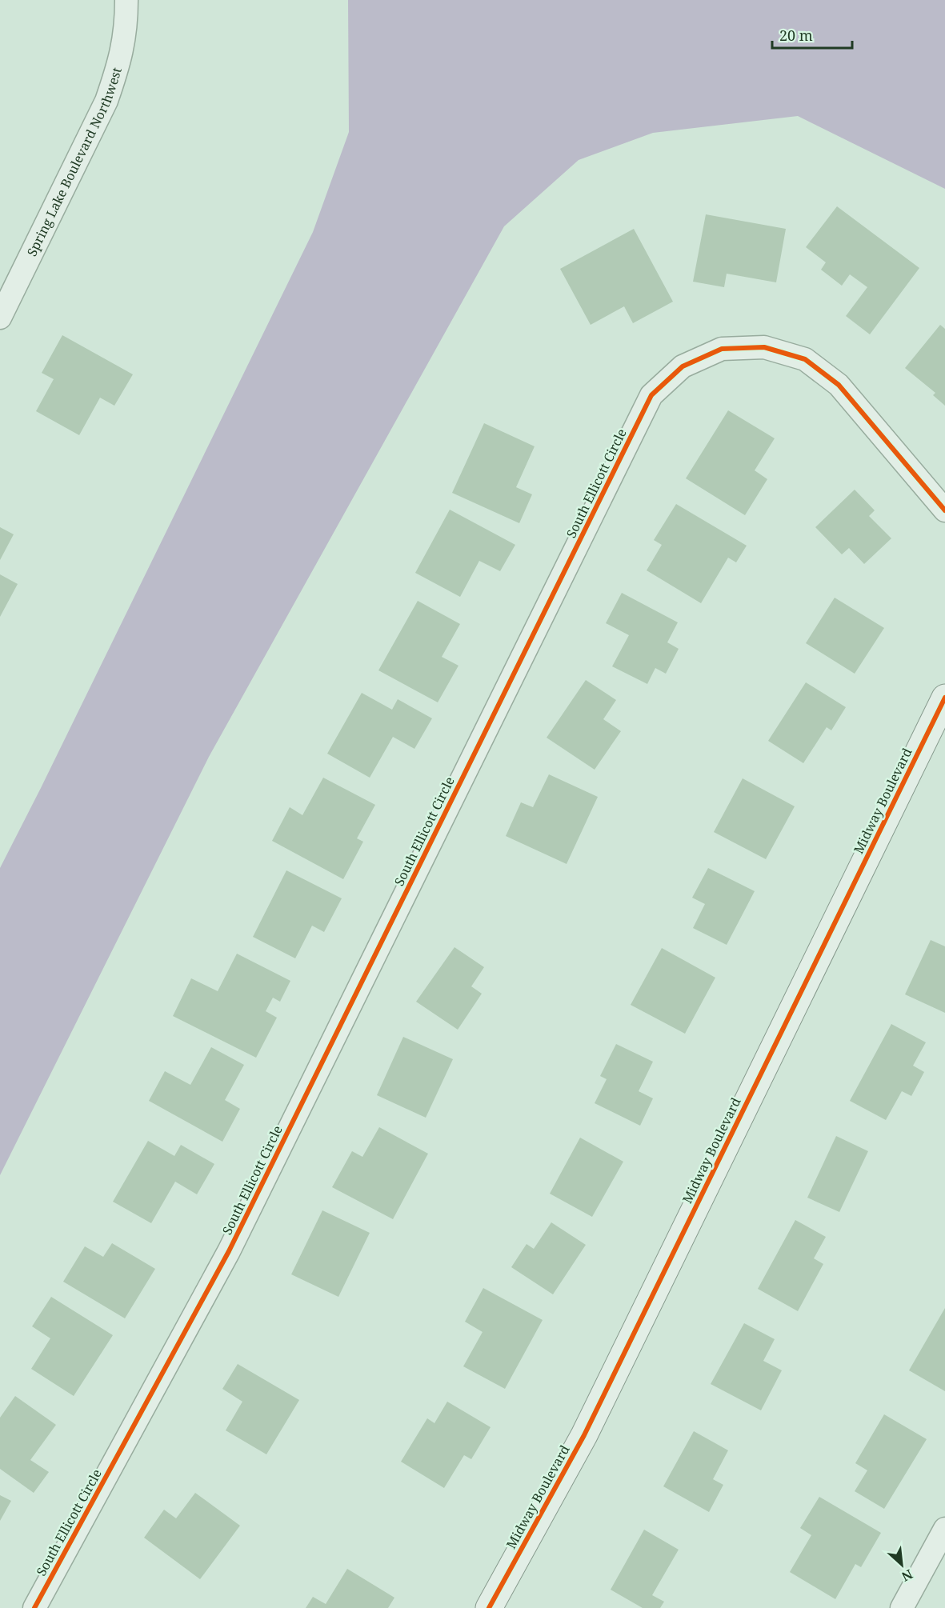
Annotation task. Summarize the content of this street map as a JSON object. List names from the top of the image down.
{
  "streets": {
    "street": ["Spring Lake Boulevard Northwest", "South Ellicott Circle", "Midway Boulevard"]
  },
  "scale_bar": "20 m",
  "north": "bottom right"
}
